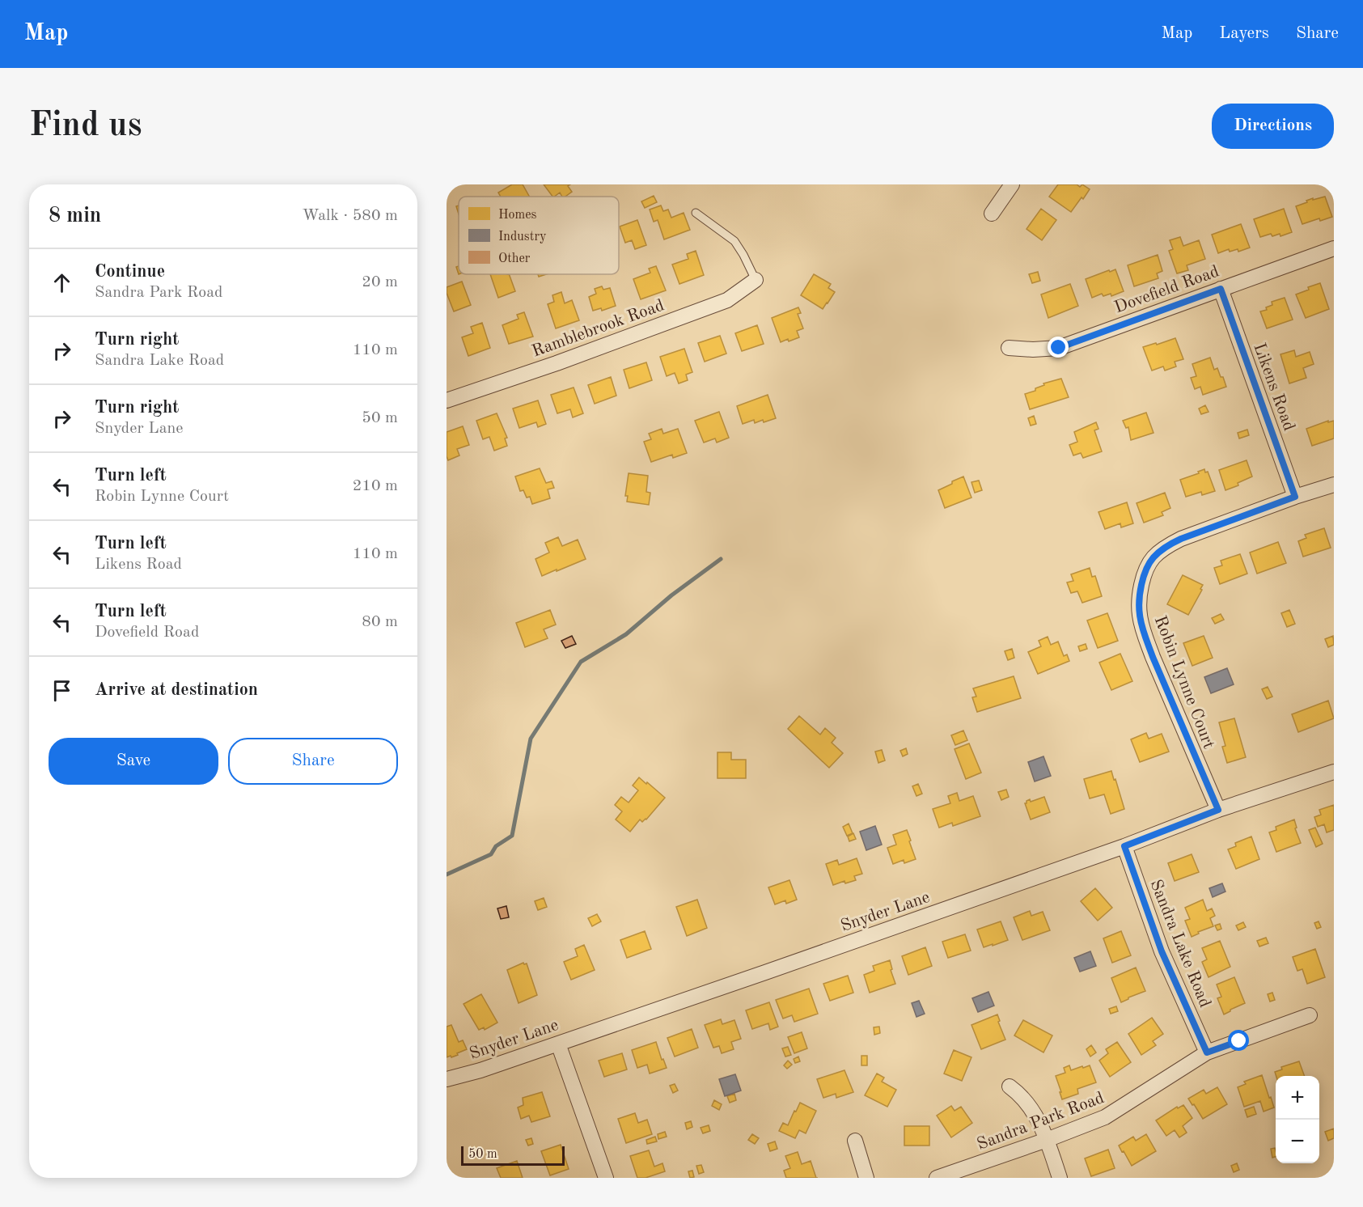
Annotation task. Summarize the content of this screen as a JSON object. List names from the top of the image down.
{
  "streets": {
    "street": [
      "Dovefield Road",
      "Ramblebrook Road",
      "Likens Road",
      "Robin Lynne Court",
      "Snyder Lane",
      "Sandra Lake Road",
      "Sandra Park Road"
    ]
  },
  "crossings": [
    ["Dovefield Road", "Likens Road"],
    ["Likens Road", "Robin Lynne Court"],
    ["Robin Lynne Court", "Snyder Lane"],
    ["Snyder Lane", "Sandra Lake Road"],
    ["Sandra Lake Road", "Sandra Park Road"]
  ],
  "legend": ["Homes", "Industry", "Other"],
  "scale_bar": "50 m",
  "page": {
    "header": "Map",
    "nav": ["Map", "Layers", "Share"],
    "buttons": [
      "Directions",
      ["Save", "Share"]
    ],
    "title": "Find us",
    "heading": ["8 min", "Walk · 580 m"],
    "list": [
      ["Continue", "Sandra Park Road", "20 m"],
      ["Turn right", "Sandra Lake Road", "110 m"],
      ["Turn right", "Snyder Lane", "50 m"],
      ["Turn left", "Robin Lynne Court", "210 m"],
      ["Turn left", "Likens Road", "110 m"],
      ["Turn left", "Dovefield Road", "80 m"],
      "Arrive at destination"
    ],
    "map_buttons": ["+", "−"],
    "scale": "50 m"
  }
}
